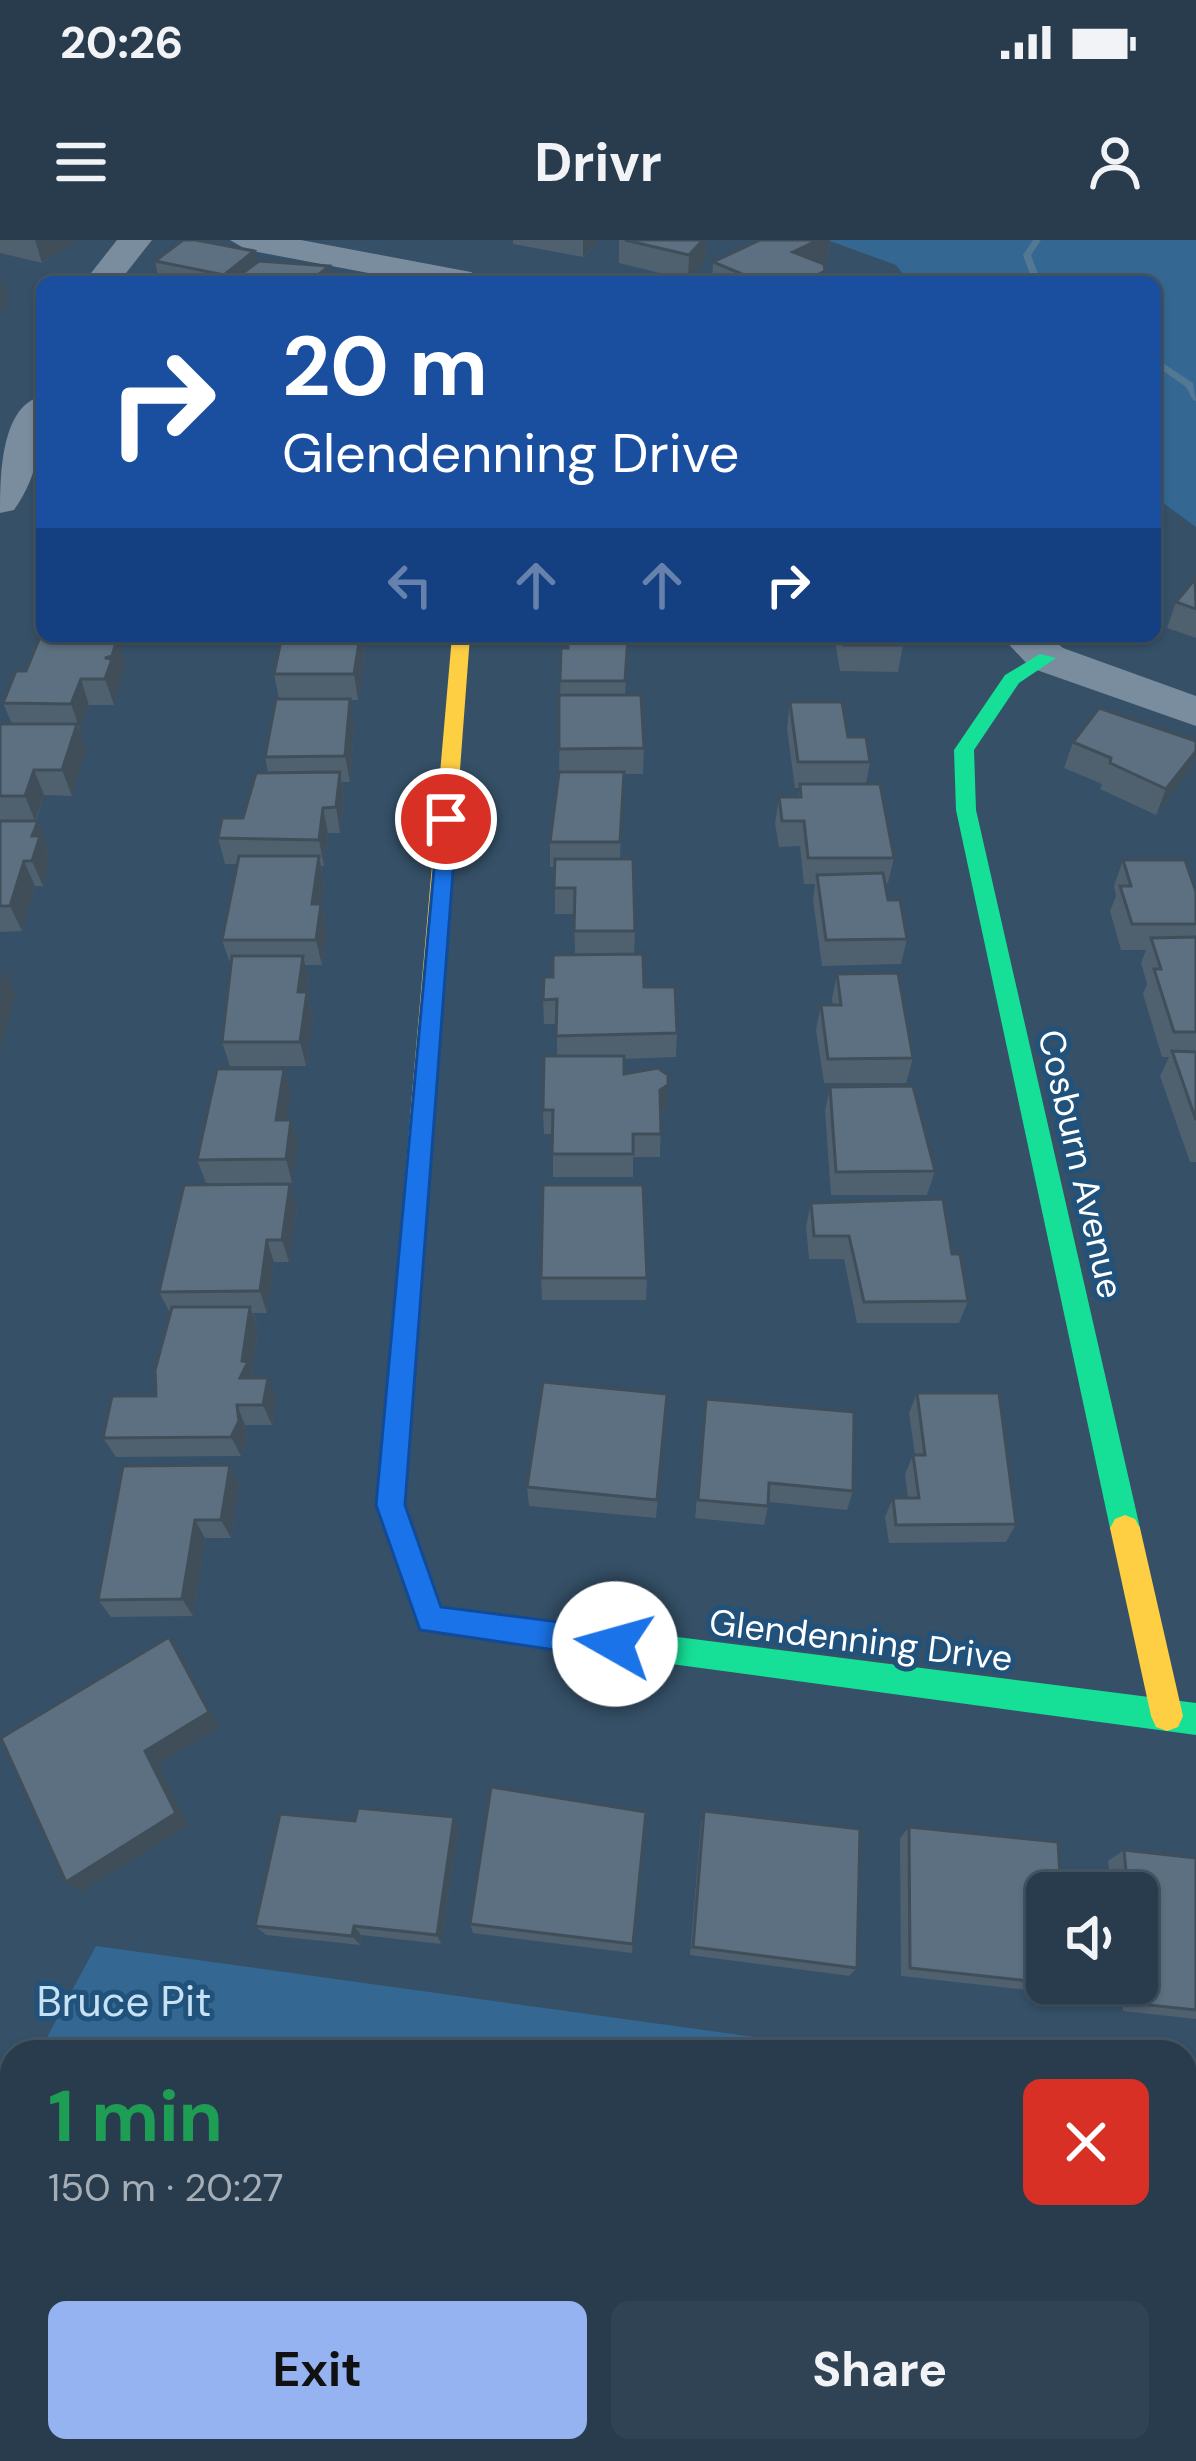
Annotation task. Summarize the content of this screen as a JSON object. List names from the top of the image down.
{
  "streets": {
    "street": ["Cosburn Avenue", "Glendenning Drive"]
  },
  "crossings": [
    ["Cosburn Avenue", "Glendenning Drive"]
  ],
  "parks": ["Bruce Pit"],
  "page": {
    "status": "20:26",
    "header": "Drivr",
    "turn": ["20 m", "Glendenning Drive"],
    "heading": ["1 min", "150 m · 20:27"],
    "buttons": ["Exit", "Share"]
  }
}
